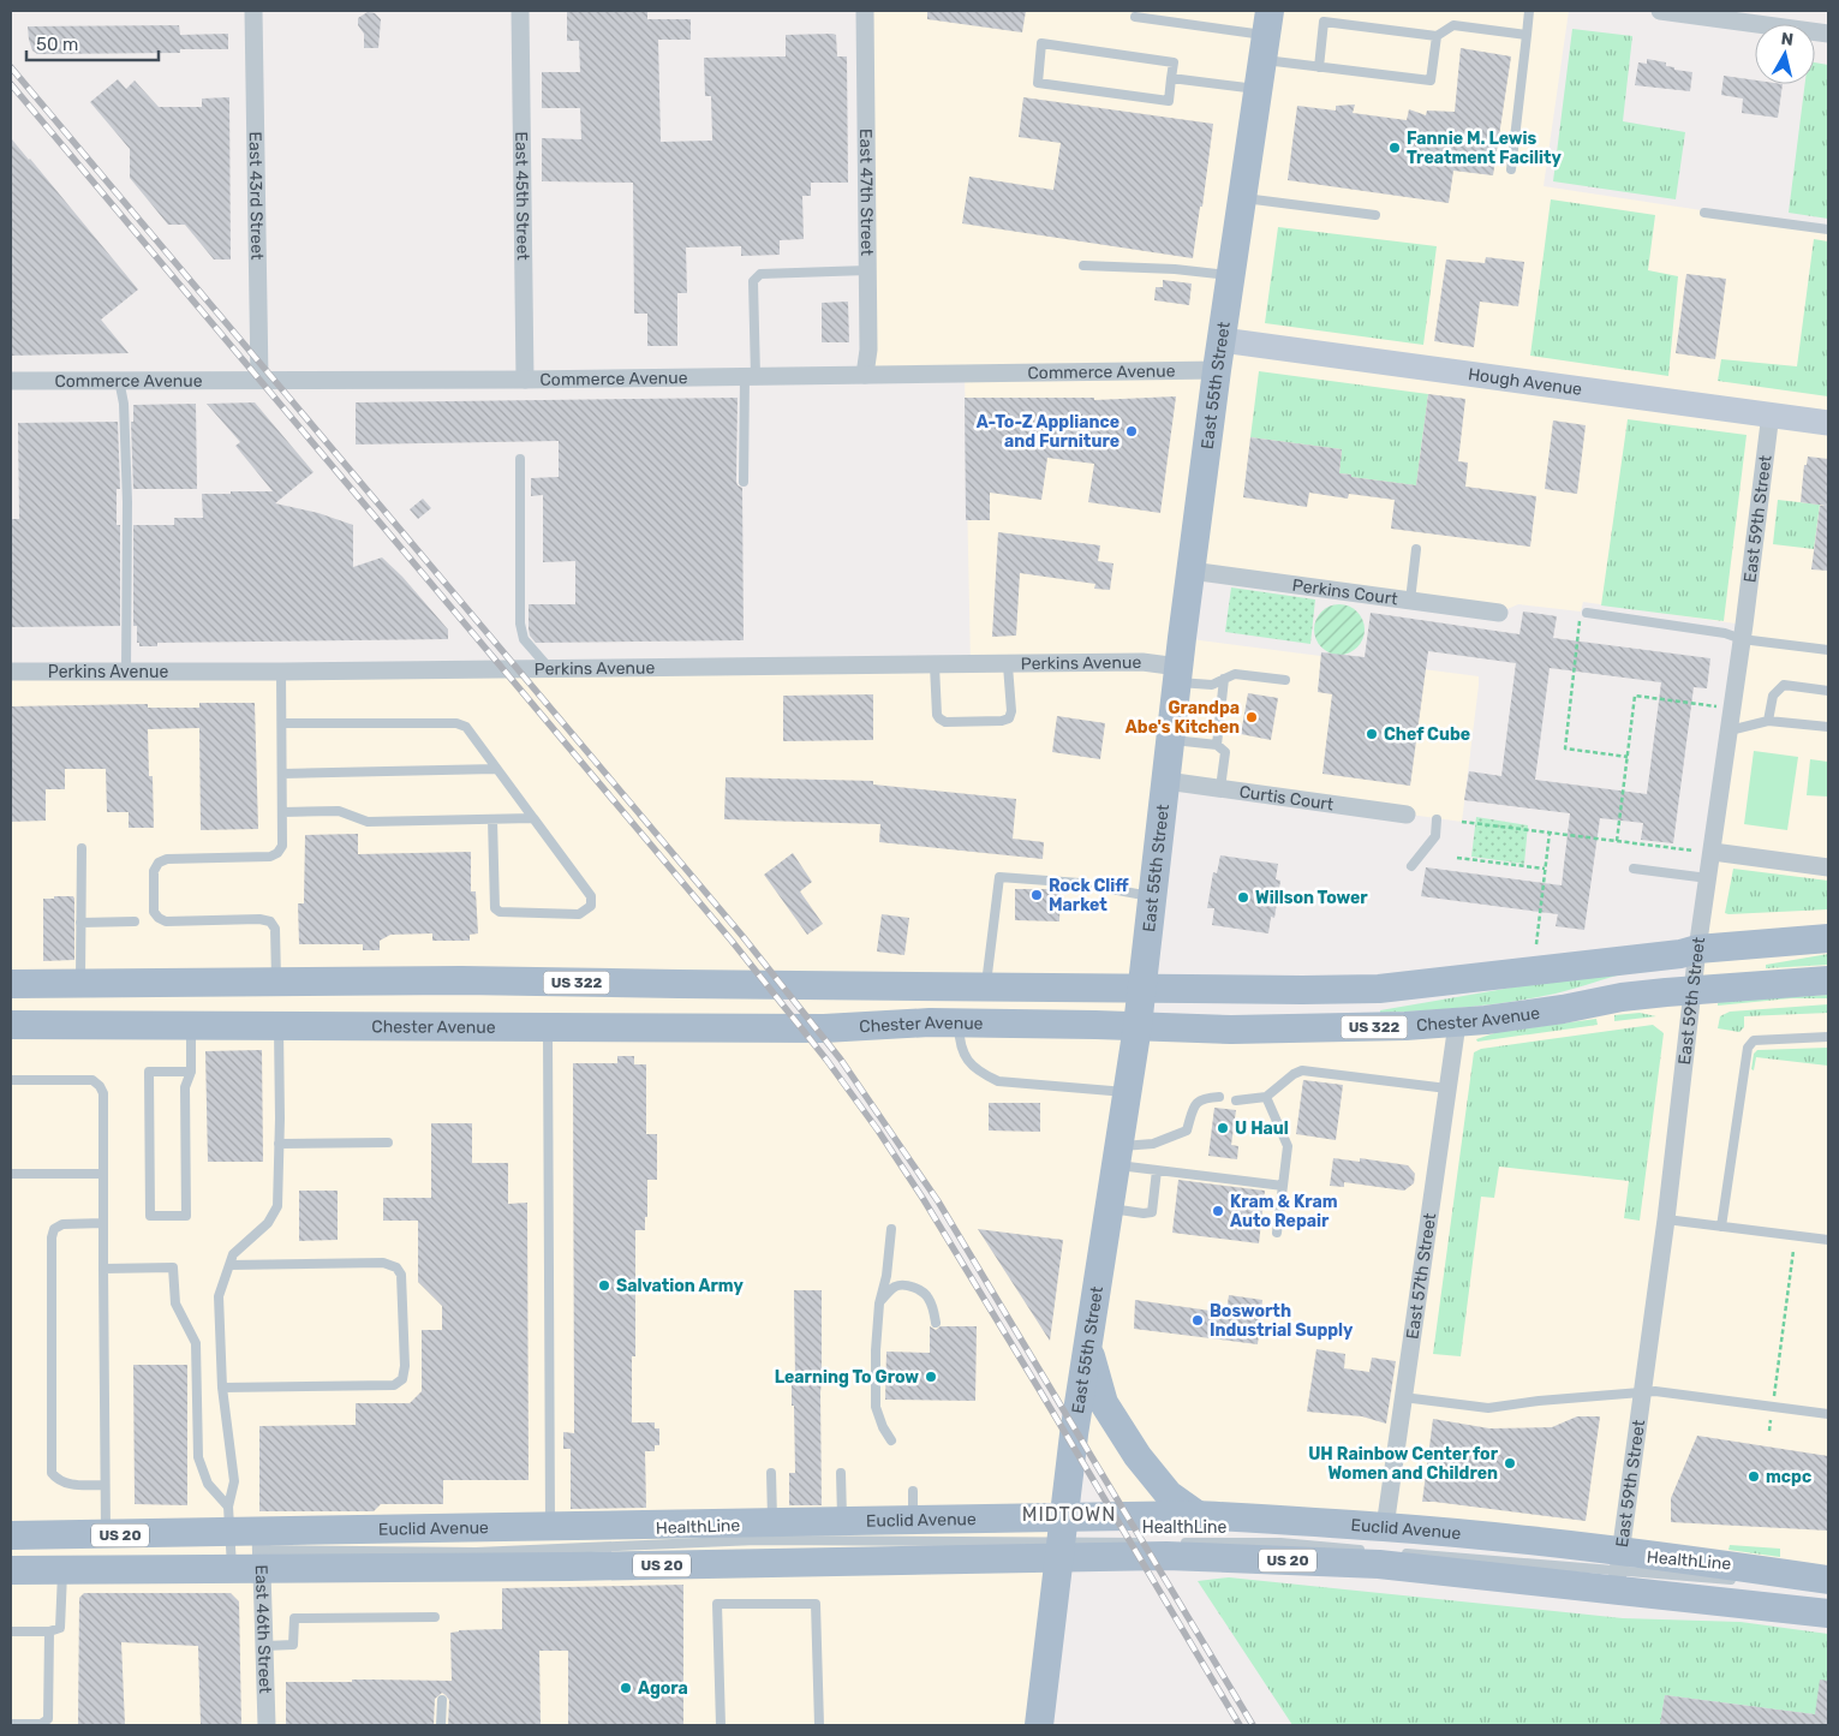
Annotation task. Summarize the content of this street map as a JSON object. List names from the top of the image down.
{
  "streets": {
    "main road": [
      "East 55th Street",
      "US 322",
      "Chester Avenue",
      "Euclid Avenue",
      "US 20"
    ],
    "street": [
      "East 47th Street",
      "East 43rd Street",
      "East 45th Street",
      "Commerce Avenue",
      "Hough Avenue",
      "East 59th Street",
      "Perkins Court",
      "Perkins Avenue",
      "Curtis Court",
      "East 57th Street",
      "East 46th Street"
    ],
    "lane": ["HealthLine"]
  },
  "crossings": [
    ["East 47th Street", "Commerce Avenue"],
    ["East 43rd Street", "Commerce Avenue"],
    ["East 45th Street", "Commerce Avenue"],
    ["Commerce Avenue", "East 55th Street"],
    ["Hough Avenue", "East 55th Street"],
    ["Hough Avenue", "East 59th Street"],
    ["East 55th Street", "Perkins Court"],
    ["East 55th Street", "Perkins Avenue"],
    ["East 55th Street", "Curtis Court"],
    ["East 55th Street", "US 322"],
    ["East 55th Street", "Chester Avenue"],
    ["East 55th Street", "Euclid Avenue"],
    ["East 55th Street", "HealthLine"],
    ["East 59th Street", "US 322"],
    ["East 59th Street", "Chester Avenue"],
    ["East 59th Street", "Euclid Avenue"],
    ["East 59th Street", "HealthLine"],
    ["Chester Avenue", "East 57th Street"],
    ["East 57th Street", "Euclid Avenue"],
    ["East 57th Street", "HealthLine"],
    ["Euclid Avenue", "HealthLine"],
    ["Euclid Avenue", "East 46th Street"]
  ],
  "districts": ["MIDTOWN"],
  "places": [
    "Fannie M. Lewis Treatment Facility",
    "A-To-Z Appliance and Furniture",
    "Grandpa Abe's Kitchen",
    "Chef Cube",
    "Rock Cliff Market",
    "Willson Tower",
    "U Haul",
    "Kram & Kram Auto Repair",
    "Salvation Army",
    "Bosworth Industrial Supply",
    "Learning To Grow",
    "UH Rainbow Center for Women and Children",
    "mcpc",
    "Agora"
  ],
  "scale_bar": "50 m",
  "north": "top"
}
